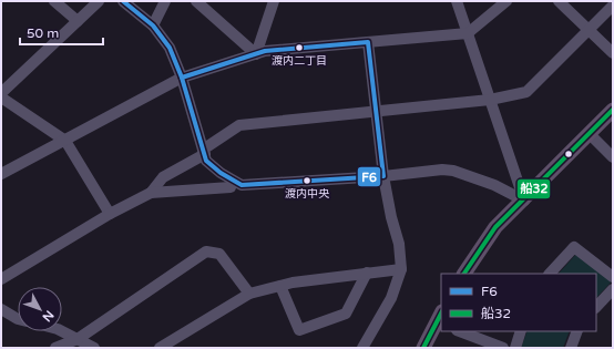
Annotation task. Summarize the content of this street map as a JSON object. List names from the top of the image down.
{
  "places": ["渡内二丁目", "渡内中央"],
  "lines": ["transit line F6", "transit line 船32"],
  "legend": ["F6", "船32"],
  "scale_bar": "50 m",
  "north": "bottom right"
}
